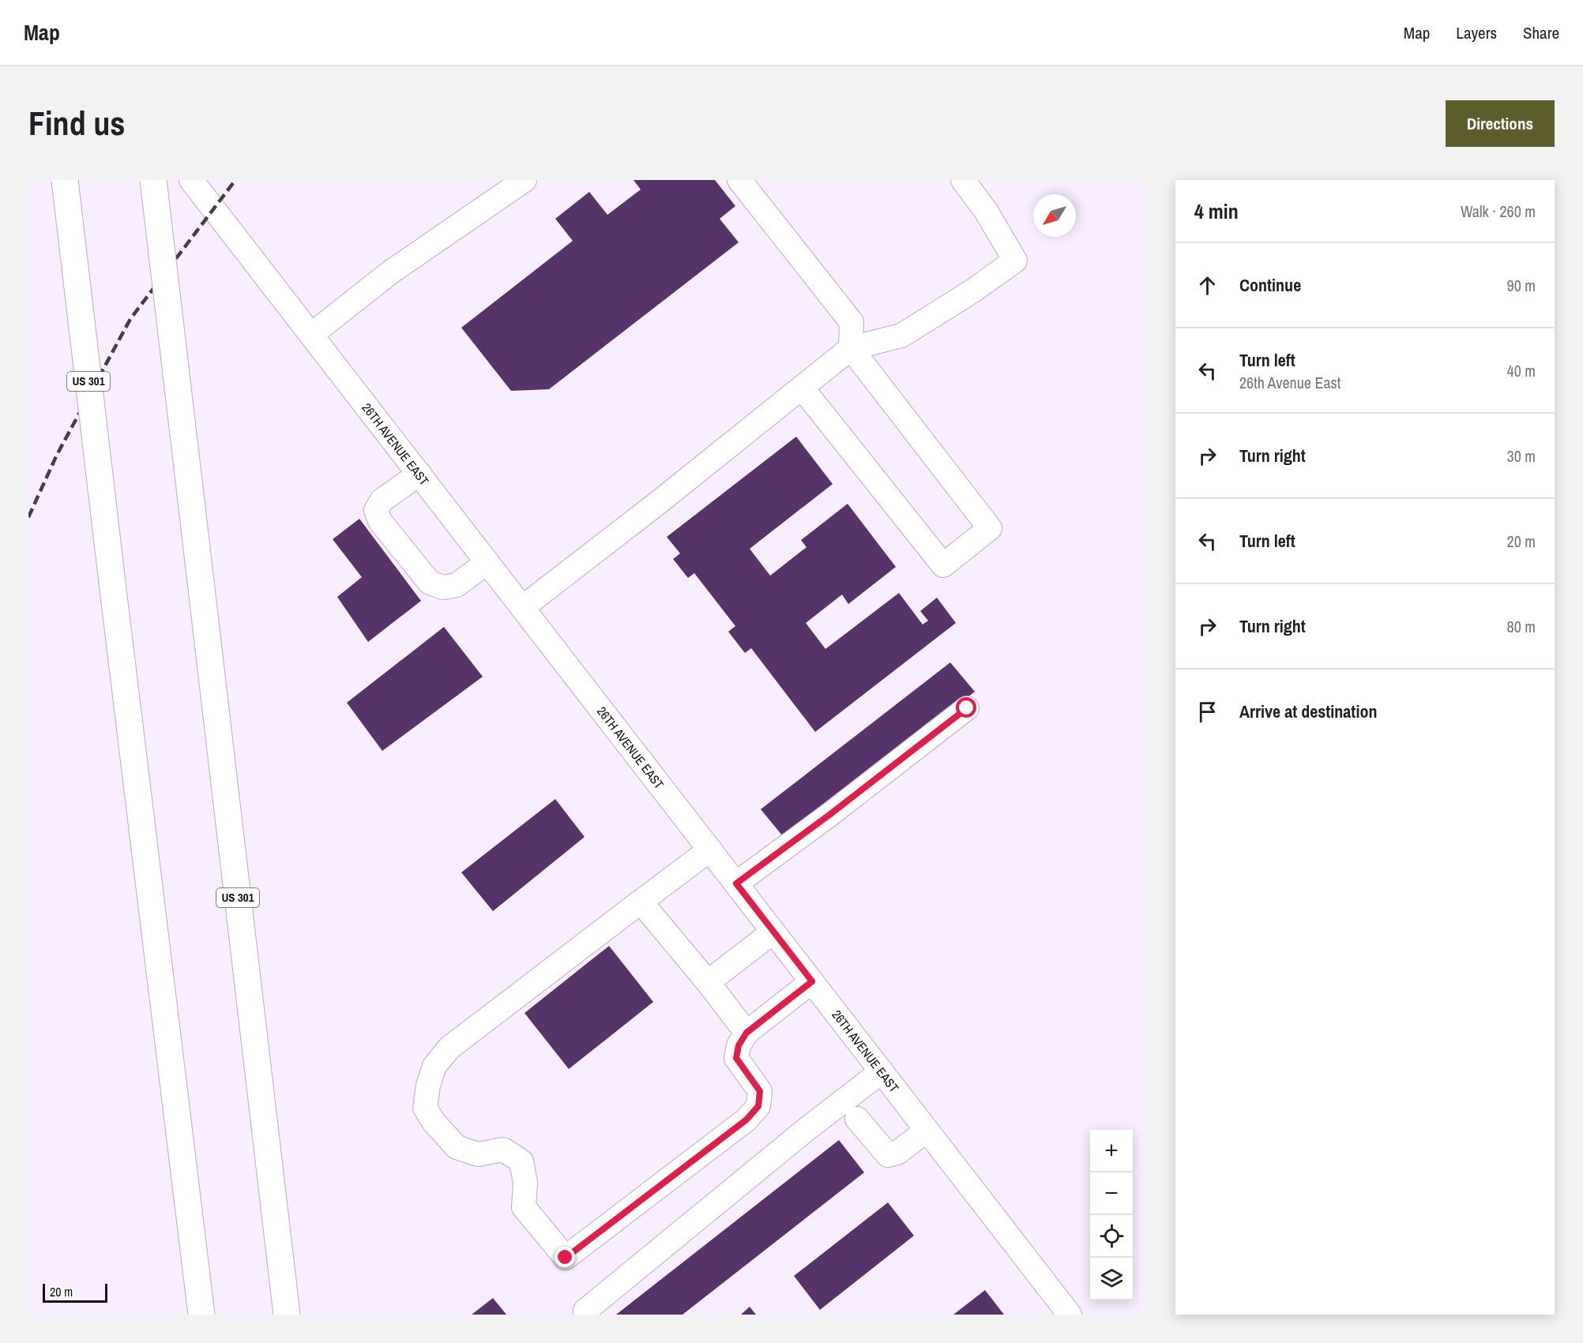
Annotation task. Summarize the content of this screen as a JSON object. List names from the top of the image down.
{
  "streets": {
    "main road": ["US 301"],
    "street": ["26TH AVENUE EAST"]
  },
  "scale_bar": "20 m",
  "north": "bottom left",
  "page": {
    "header": "Map",
    "nav": ["Map", "Layers", "Share"],
    "buttons": "Directions",
    "title": "Find us",
    "heading": ["4 min", "Walk · 260 m"],
    "list": [
      ["Continue", "90 m"],
      ["Turn left", "26th Avenue East", "40 m"],
      ["Turn right", "30 m"],
      ["Turn left", "20 m"],
      ["Turn right", "80 m"],
      "Arrive at destination"
    ],
    "map_buttons": ["+", "−"],
    "scale": "20 m"
  }
}
